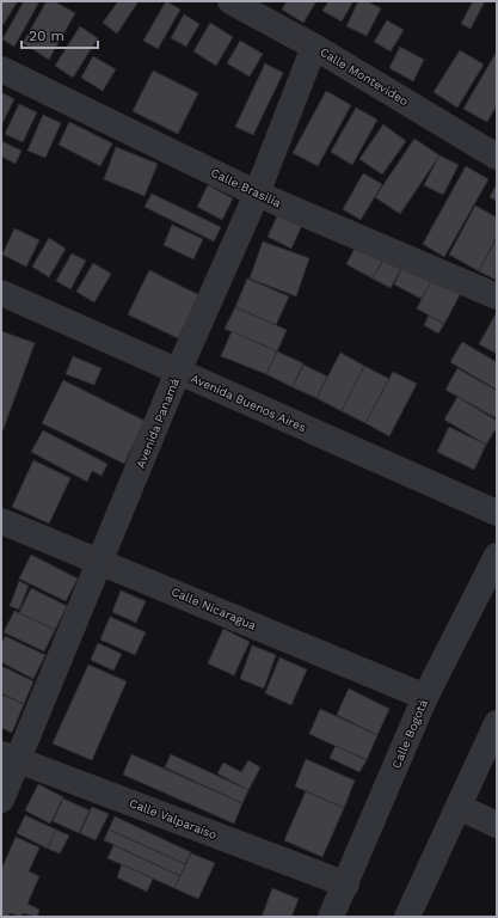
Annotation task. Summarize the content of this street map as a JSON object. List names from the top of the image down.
{
  "streets": {
    "street": [
      "Calle Montevideo",
      "Calle Brasilia",
      "Avenida Buenos Aires",
      "Avenida Panamá",
      "Calle Nicaragua",
      "Calle Bogotá",
      "Calle Valparaíso"
    ]
  },
  "crossings": [
    ["Calle Montevideo", "Avenida Panamá"],
    ["Calle Brasilia", "Avenida Panamá"],
    ["Avenida Buenos Aires", "Avenida Panamá"],
    ["Avenida Panamá", "Calle Nicaragua"],
    ["Avenida Panamá", "Calle Valparaíso"],
    ["Calle Nicaragua", "Calle Bogotá"],
    ["Calle Bogotá", "Calle Valparaíso"]
  ],
  "scale_bar": "20 m"
}
